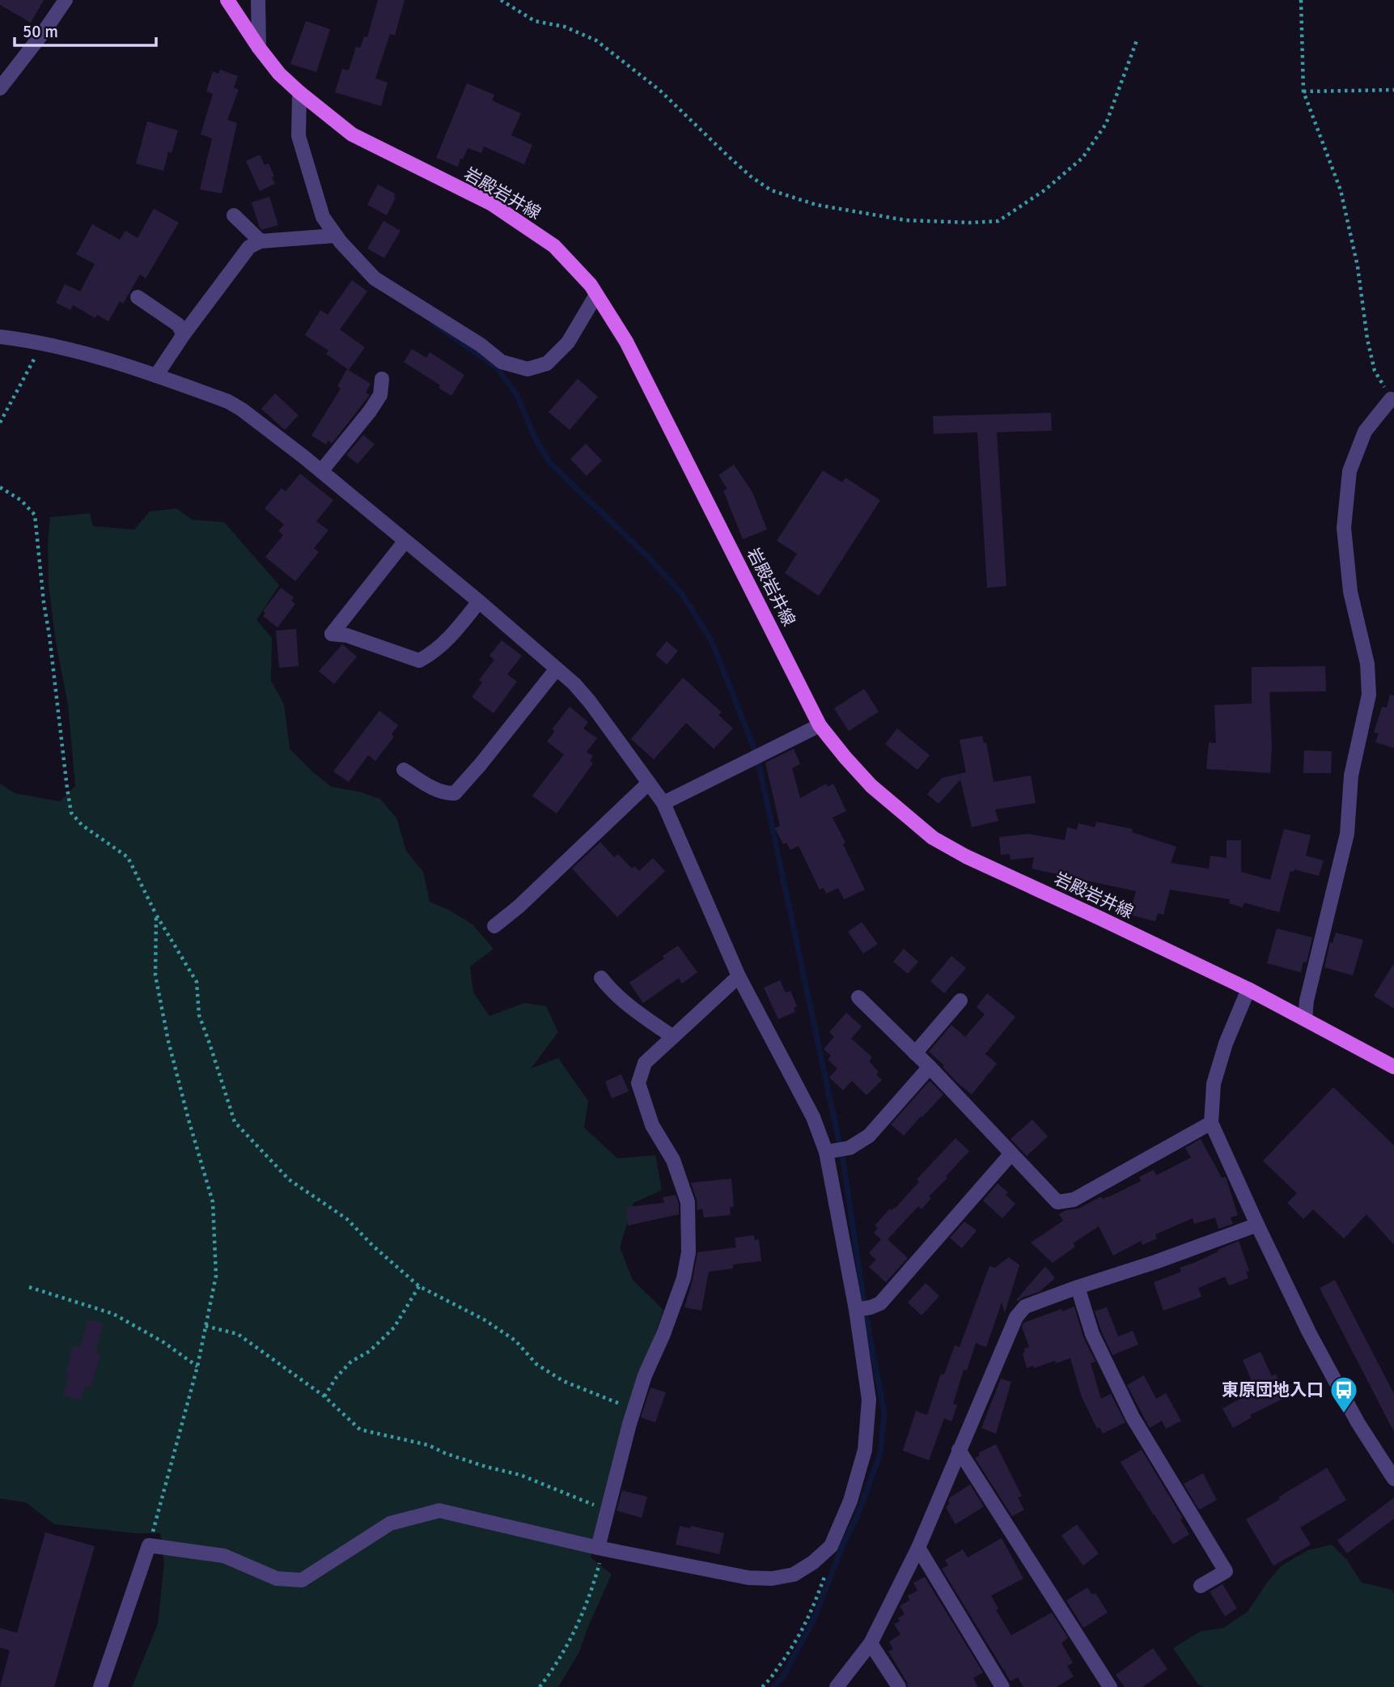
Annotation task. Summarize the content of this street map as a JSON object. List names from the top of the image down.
{
  "streets": {
    "main road": ["岩殿岩井線"]
  },
  "places": {
    "bus stop": ["東原団地入口"]
  },
  "scale_bar": "50 m"
}
